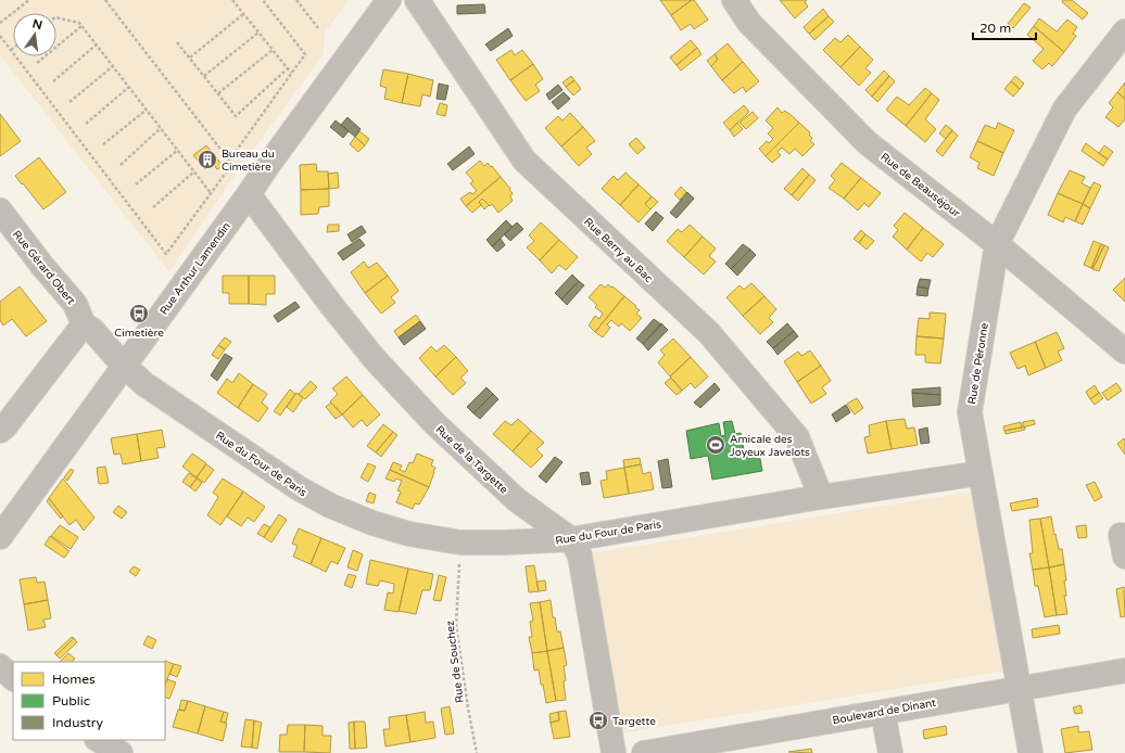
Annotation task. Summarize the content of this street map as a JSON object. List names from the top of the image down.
{
  "streets": {
    "street": [
      "Rue de Beauséjour",
      "Rue Berry au Bac",
      "Rue Gérard Obert",
      "Rue Arthur Lamendin",
      "Rue de Péronne",
      "Rue de la Targette",
      "Rue du Four de Paris",
      "Boulevard de Dinant"
    ],
    "path": ["Rue de Souchez"]
  },
  "crossings": [
    ["Rue de Beauséjour", "Rue de Péronne"],
    ["Rue Berry au Bac", "Rue du Four de Paris"],
    ["Rue Gérard Obert", "Rue Arthur Lamendin"],
    ["Rue Gérard Obert", "Rue du Four de Paris"],
    ["Rue Arthur Lamendin", "Rue de la Targette"],
    ["Rue Arthur Lamendin", "Rue du Four de Paris"],
    ["Rue de Péronne", "Rue du Four de Paris"],
    ["Rue de Péronne", "Boulevard de Dinant"],
    ["Rue de la Targette", "Rue du Four de Paris"],
    ["Rue du Four de Paris", "Rue de Souchez"]
  ],
  "places": {
    "building": ["Bureau du Cimetière"],
    "bus stop": ["Cimetière", "Targette"],
    "sports": ["Amicale des Joyeux Javelots"]
  },
  "legend": ["Homes", "Public", "Industry"],
  "scale_bar": "20 m",
  "north": "top"
}
